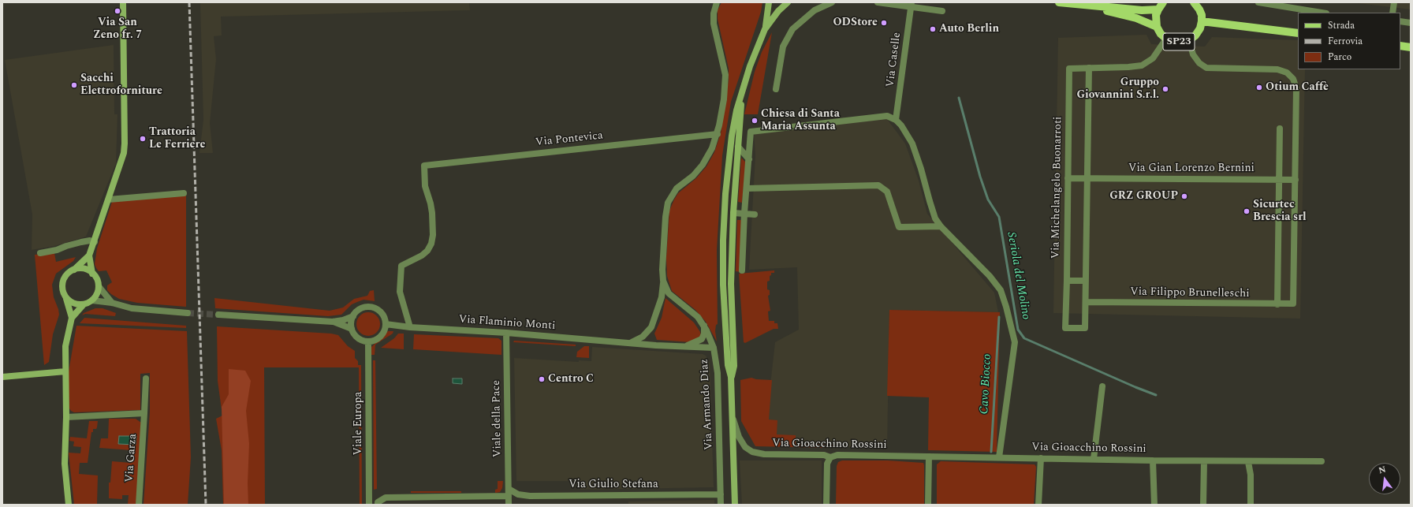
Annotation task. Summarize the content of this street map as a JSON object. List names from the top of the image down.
{
  "streets": {
    "main road": ["SP23", "Via Armando Diaz"],
    "street": [
      "Via Caselle",
      "Via Pontevica",
      "Via Gian Lorenzo Bernini",
      "Via Michelangelo Buonarroti",
      "Via Filippo Brunelleschi",
      "Via Flaminio Monti",
      "Viale della Pace",
      "Viale Europa",
      "Via Gioacchino Rossini",
      "Via Garza",
      "Via Giulio Stefana"
    ]
  },
  "crossings": [
    ["SP23", "Via Michelangelo Buonarroti"],
    ["Via Pontevica", "Via Flaminio Monti"],
    ["Via Pontevica", "Via Armando Diaz"],
    ["Via Gian Lorenzo Bernini", "Via Michelangelo Buonarroti"],
    ["Via Gian Lorenzo Bernini", "Via Filippo Brunelleschi"],
    ["Via Michelangelo Buonarroti", "Via Filippo Brunelleschi"],
    ["Via Flaminio Monti", "Via Armando Diaz"],
    ["Via Flaminio Monti", "Viale della Pace"],
    ["Via Flaminio Monti", "Viale Europa"],
    ["Via Armando Diaz", "Via Gioacchino Rossini"],
    ["Via Armando Diaz", "Via Giulio Stefana"],
    ["Viale della Pace", "Via Giulio Stefana"]
  ],
  "water": ["Seriola del Molino", "Cavo Biocco"],
  "places": [
    "Via San Zeno fr. 7",
    "ODStore",
    "Auto Berlin",
    "Sacchi Elettroforniture",
    "Otium Caffè",
    "Gruppo Giovannini S.r.l.",
    "Chiesa di Santa Maria Assunta",
    "Trattoria Le Ferriere",
    "GRZ GROUP",
    "Sicurtec Brescia srl",
    "Centro C"
  ],
  "legend": ["Strada", "Ferrovia", "Parco"],
  "north": "top"
}
